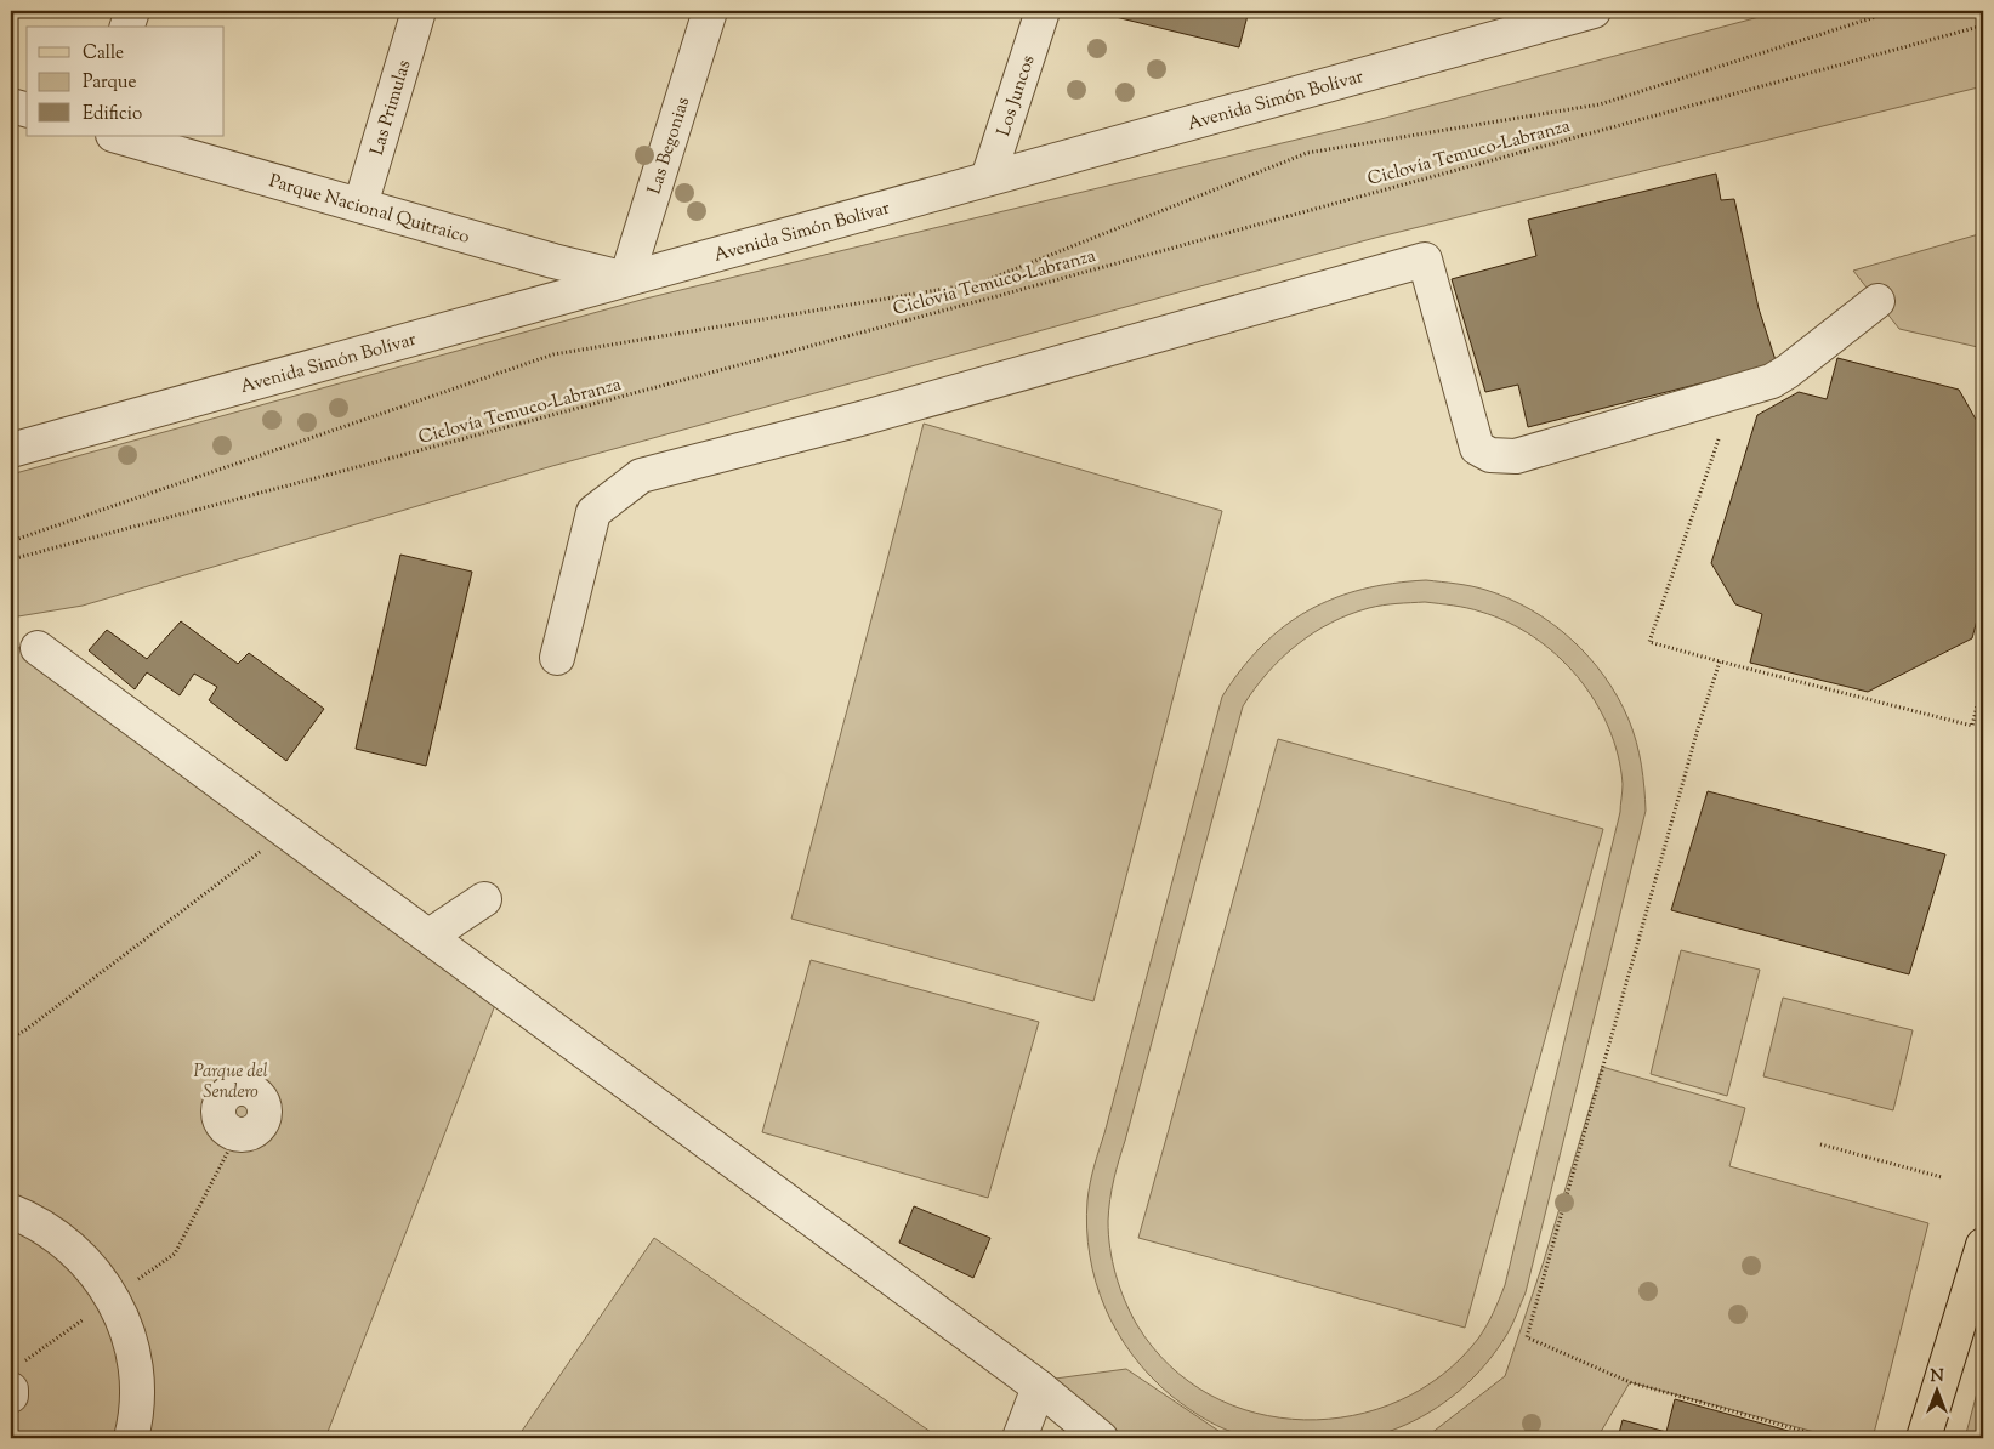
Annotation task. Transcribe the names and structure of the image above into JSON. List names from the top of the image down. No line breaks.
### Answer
{"streets":{"street":["Los Juncos","Avenida Simón Bolívar","Las Primulas","Las Begonias","Parque Nacional Quitraico"],"path":["Ciclovía Temuco-Labranza"]},"crossings":[["Los Juncos","Avenida Simón Bolívar"],["Avenida Simón Bolívar","Las Begonias"],["Avenida Simón Bolívar","Parque Nacional Quitraico"],["Las Primulas","Parque Nacional Quitraico"],["Las Begonias","Parque Nacional Quitraico"]],"parks":["Parque del Sendero"],"legend":["Calle","Parque","Edificio"],"north":"top"}
